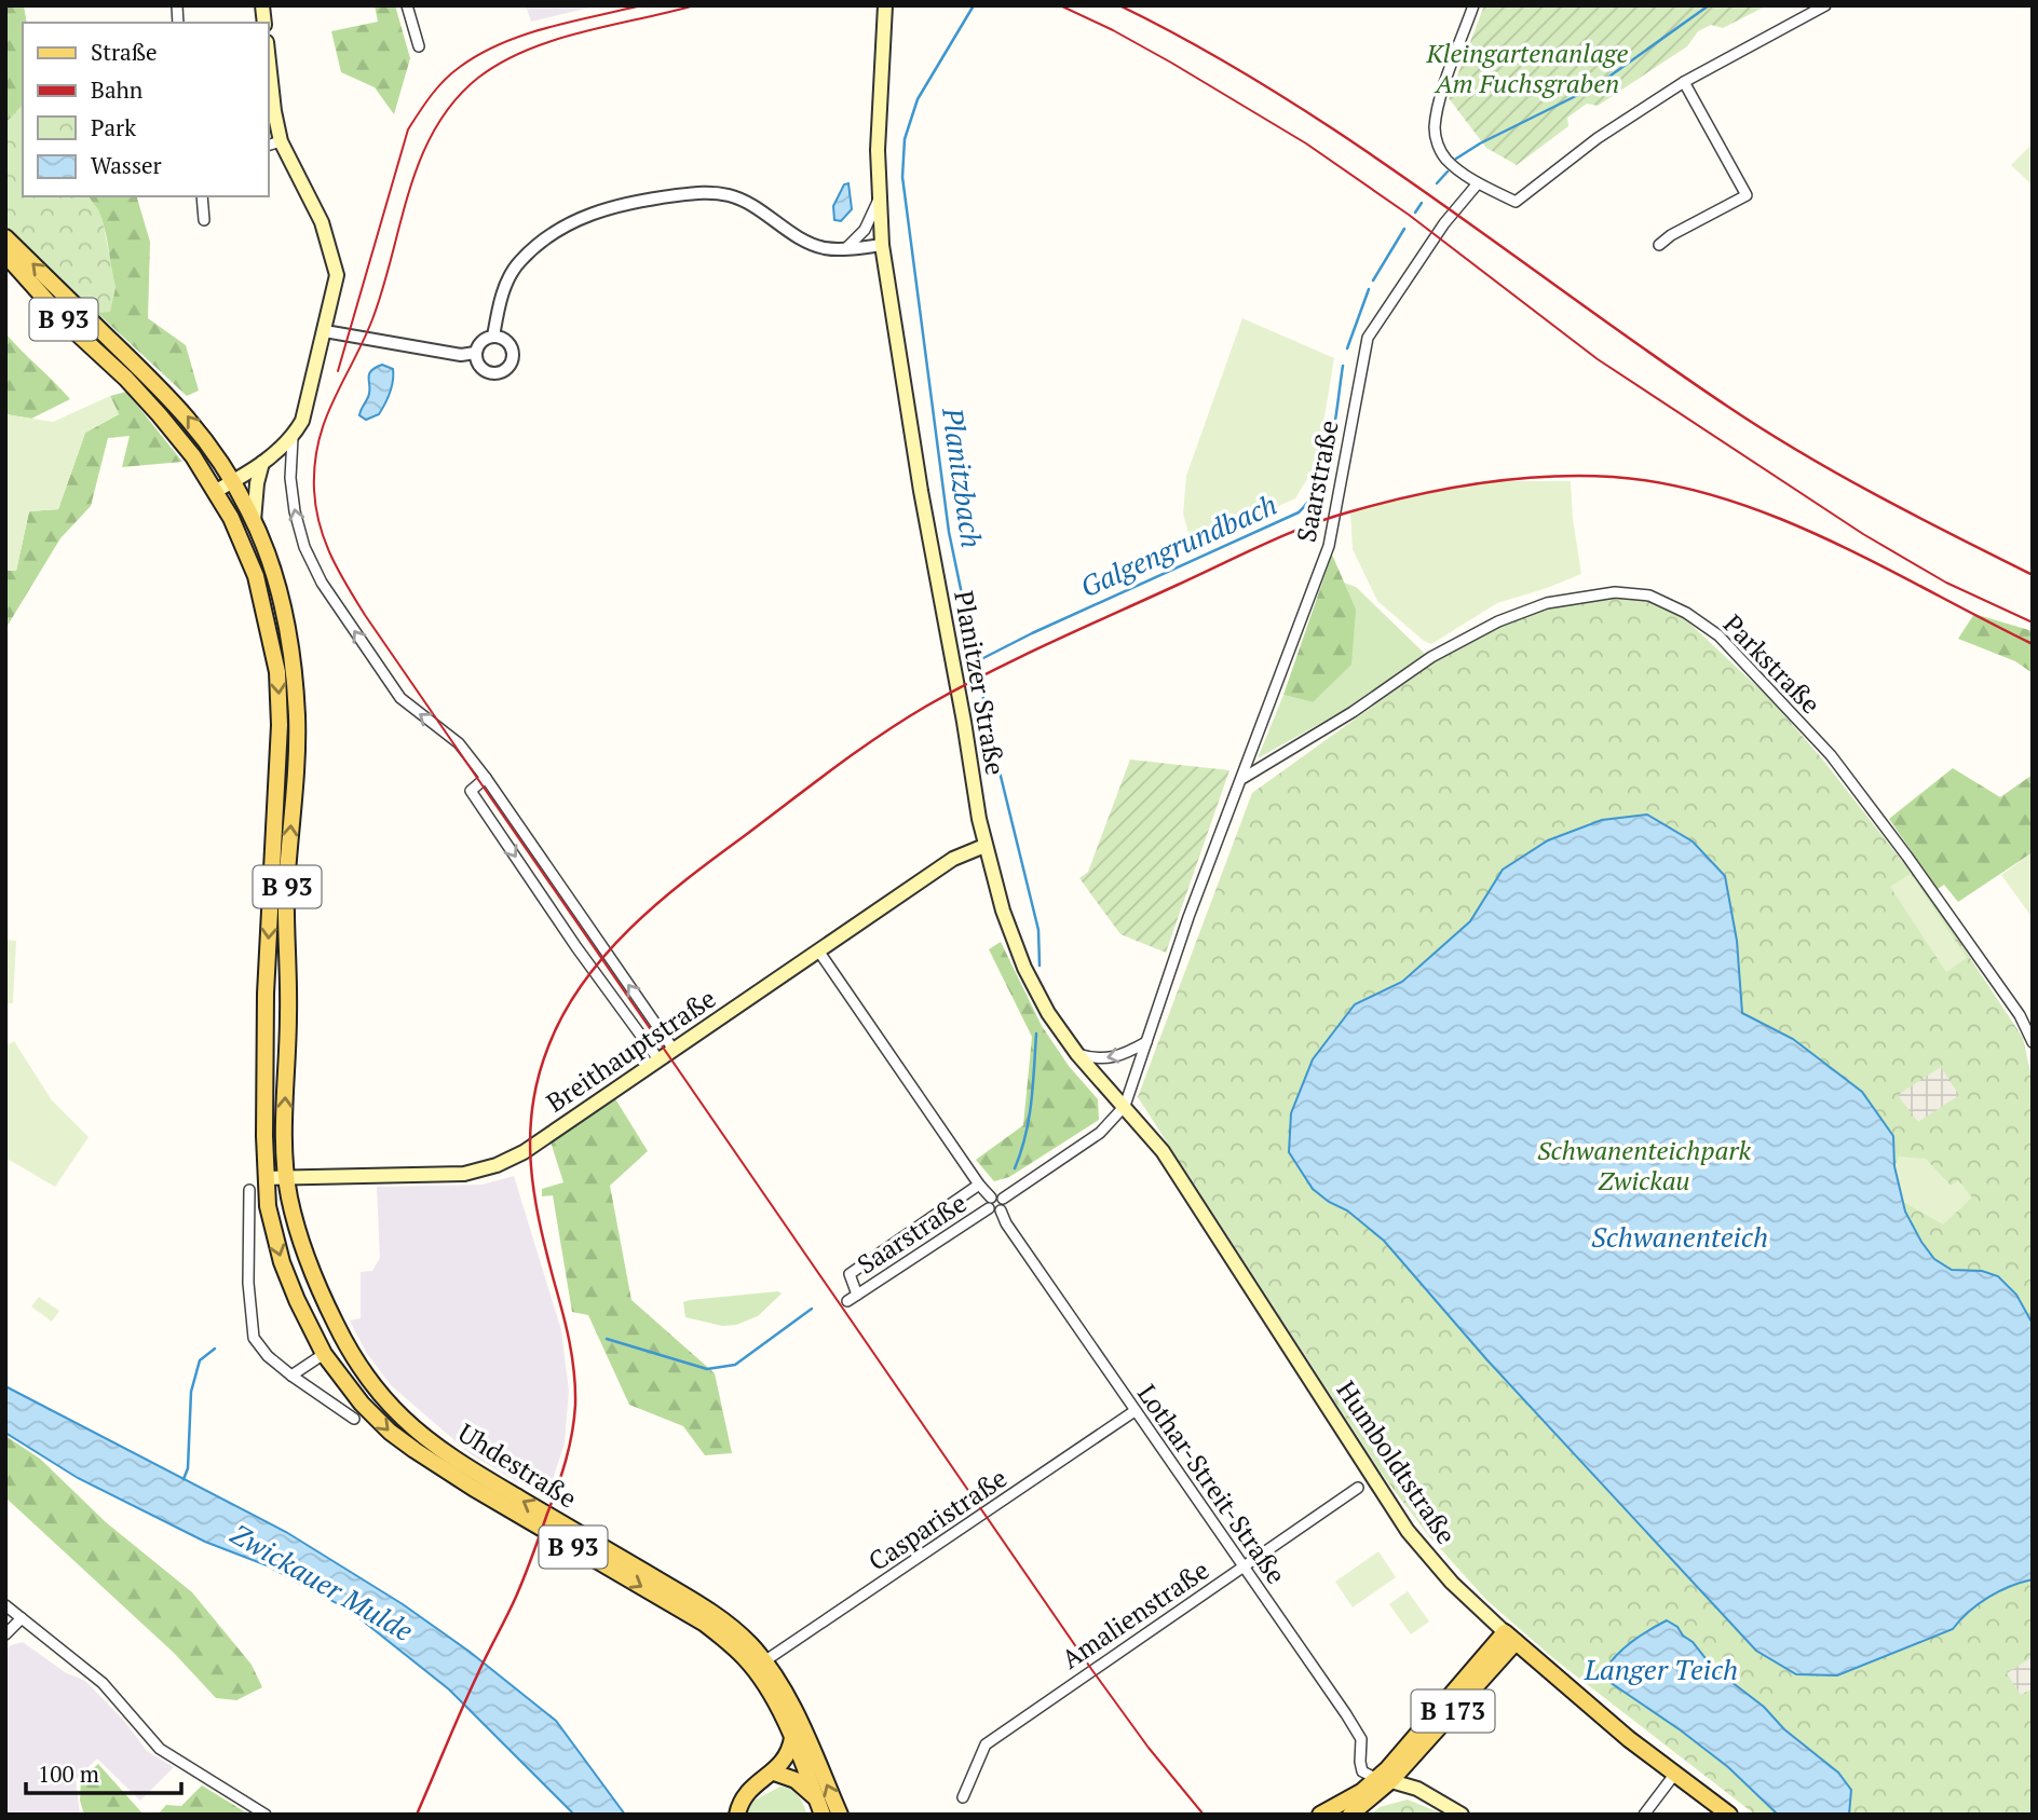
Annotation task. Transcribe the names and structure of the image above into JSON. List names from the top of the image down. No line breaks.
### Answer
{"streets":{"main road":["B 93","Planitzer Straße","Breithauptstraße","Humboldtstraße","Uhdestraße","B 173"],"street":["Saarstraße","Parkstraße","Lothar-Streit-Straße","Casparistraße","Amalienstraße"]},"crossings":[["B 93","Breithauptstraße"],["B 93","Uhdestraße"],["Saarstraße","Parkstraße"],["Saarstraße","Planitzer Straße"],["Saarstraße","Humboldtstraße"],["Saarstraße","Lothar-Streit-Straße"],["Planitzer Straße","Breithauptstraße"],["Planitzer Straße","Humboldtstraße"],["Breithauptstraße","Uhdestraße"],["Humboldtstraße","B 173"],["Uhdestraße","Casparistraße"],["Lothar-Streit-Straße","Casparistraße"],["Lothar-Streit-Straße","Amalienstraße"],["Lothar-Streit-Straße","B 173"]],"water":["Planitzbach","Galgengrundbach","Schwanenteich","Zwickauer Mulde","Langer Teich"],"parks":["Kleingartenanlage Am Fuchsgraben","Schwanenteichpark Zwickau"],"legend":["Straße","Bahn","Park","Wasser"],"scale_bar":"100 m"}
